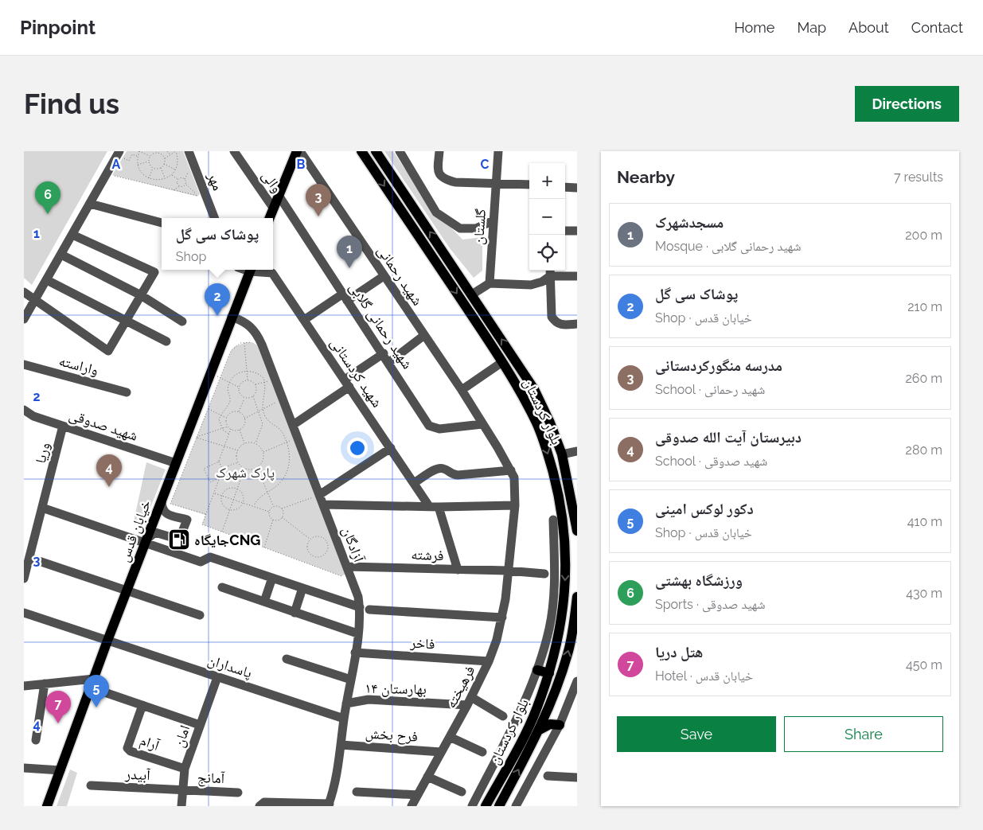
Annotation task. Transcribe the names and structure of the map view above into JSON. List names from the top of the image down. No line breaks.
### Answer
{"streets":{"main road":["بلوار کردستان","خیابان قدس"],"street":["مهر","والی","گلستان","شهید رحمانی","شهید رحمانی گلابی","واراسته","شهید کردستانی","شهید صدوقی","وریا","آزادگان","فرشته","فاخر","پاسداران","فرهیخته","بهارستان ۱۴","فرح بخش","امان","آرام","آبیدر","آمانج"]},"crossings":[["شهید رحمانی","شهید رحمانی گلابی"],["شهید رحمانی","فرهیخته"],["شهید صدوقی","وریا"],["شهید صدوقی","خیابان قدس"],["خیابان قدس","آزادگان"],["خیابان قدس","پاسداران"],["آزادگان","فرشته"],["آزادگان","فاخر"],["آزادگان","پاسداران"],["آزادگان","بهارستان ۱۴"],["آزادگان","فرح بخش"],["فرشته","فرهیخته"],["فاخر","فرهیخته"],["پاسداران","امان"],["فرهیخته","بهارستان ۱۴"],["فرهیخته","فرح بخش"],["امان","آرام"],["امان","آبیدر"],["امان","آمانج"],["آبیدر","آمانج"]],"parks":["پارک شهرک"],"places":{"fuel station":["جایگاهCNG"]},"page":{"header":"Pinpoint","nav":["Home","Map","About","Contact"],"buttons":["Directions",["Save","Share"]],"title":"Find us","heading":["Nearby","7 results"],"map_buttons":["+","−"],"pins":["6","3","1","2","4","5","7"],"list":[{"mark":"1","name":"مسجدشهرک","note":"Mosque · شهید رحمانی گلابی","value":"200 m"},{"mark":"2","name":"پوشاک سی گل","note":"Shop · خیابان قدس","value":"210 m"},{"mark":"3","name":"مدرسه منگورکردستانی","note":"School · شهید رحمانی","value":"260 m"},{"mark":"4","name":"دبیرستان آیت الله صدوقی","note":"School · شهید صدوقی","value":"280 m"},{"mark":"5","name":"دکور لوکس امینی","note":"Shop · خیابان قدس","value":"410 m"},{"mark":"6","name":"ورزشگاه بهشتی","note":"Sports · شهید صدوقی","value":"430 m"},{"mark":"7","name":"هتل دریا","note":"Hotel · خیابان قدس","value":"450 m"}],"popup":["پوشاک سی گل","Shop"]},"grid":{"columns":["A","B","C"],"rows":["1","2","3","4"]}}
